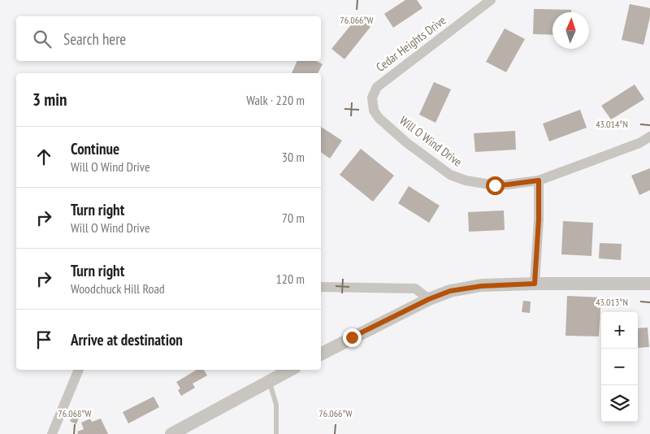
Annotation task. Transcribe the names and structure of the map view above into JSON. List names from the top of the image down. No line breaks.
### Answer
{"streets":{"street":["Cedar Heights Drive","Will O Wind Drive"]},"crossings":[["Cedar Heights Drive","Will O Wind Drive"]],"north":"top","page":{"search":"Search here","heading":["3 min","Walk · 220 m"],"list":[["Continue","Will O Wind Drive","30 m"],["Turn right","Will O Wind Drive","70 m"],["Turn right","Woodchuck Hill Road","120 m"],"Arrive at destination"],"map_buttons":["+","−"]},"coordinates":["76.066°W","43.014°N","43.013°N","76.068°W"]}
